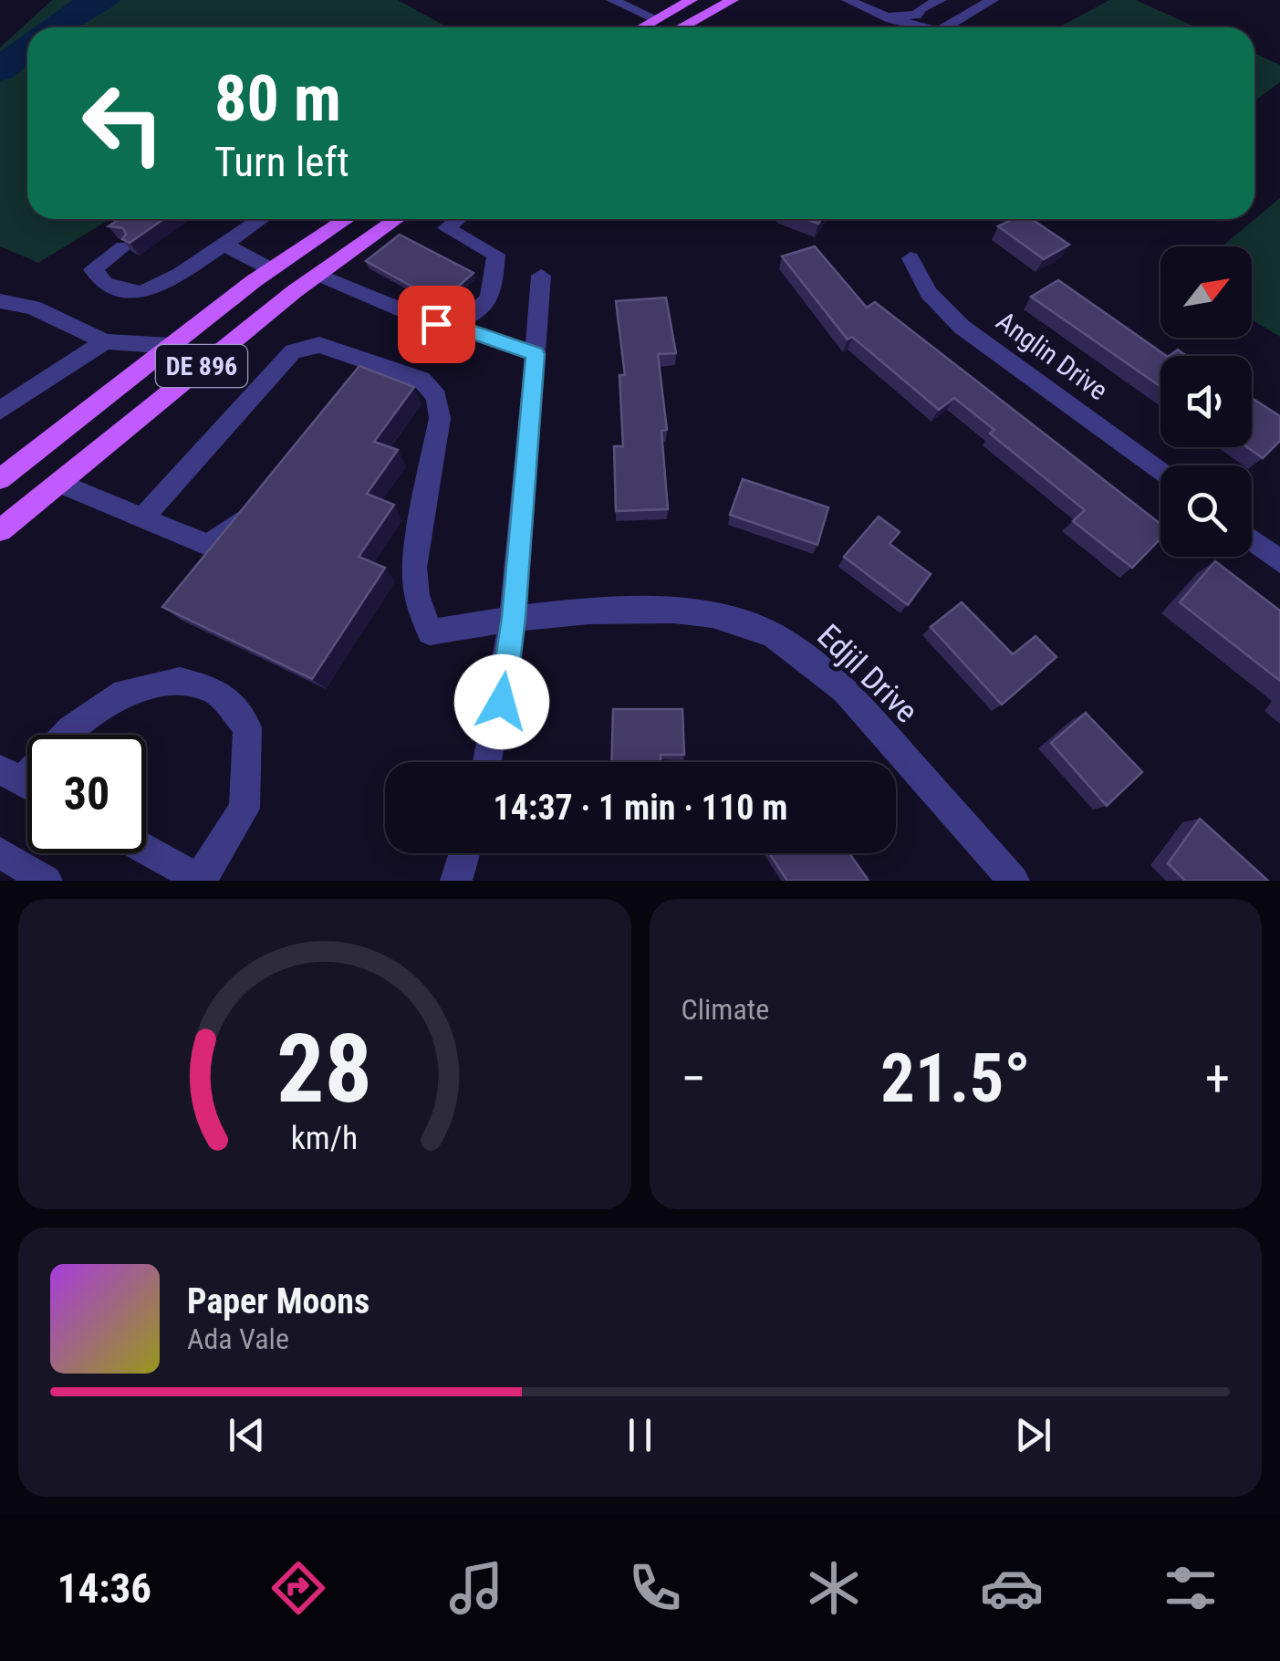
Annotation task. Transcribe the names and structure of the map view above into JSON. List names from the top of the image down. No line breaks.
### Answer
{"streets":{"main road":["DE 896"],"street":["Anglin Drive","Edjil Drive"]},"north":"top right","page":{"turn":["80 m","Turn left"],"limit":"30","trip":"14:37 · 1 min · 110 m","tile":"Climate","heat":["−","21.5°","+"],"song":["Paper Moons","Ada Vale"],"tabs":"14:36","gauge":["28","km/h"]}}
